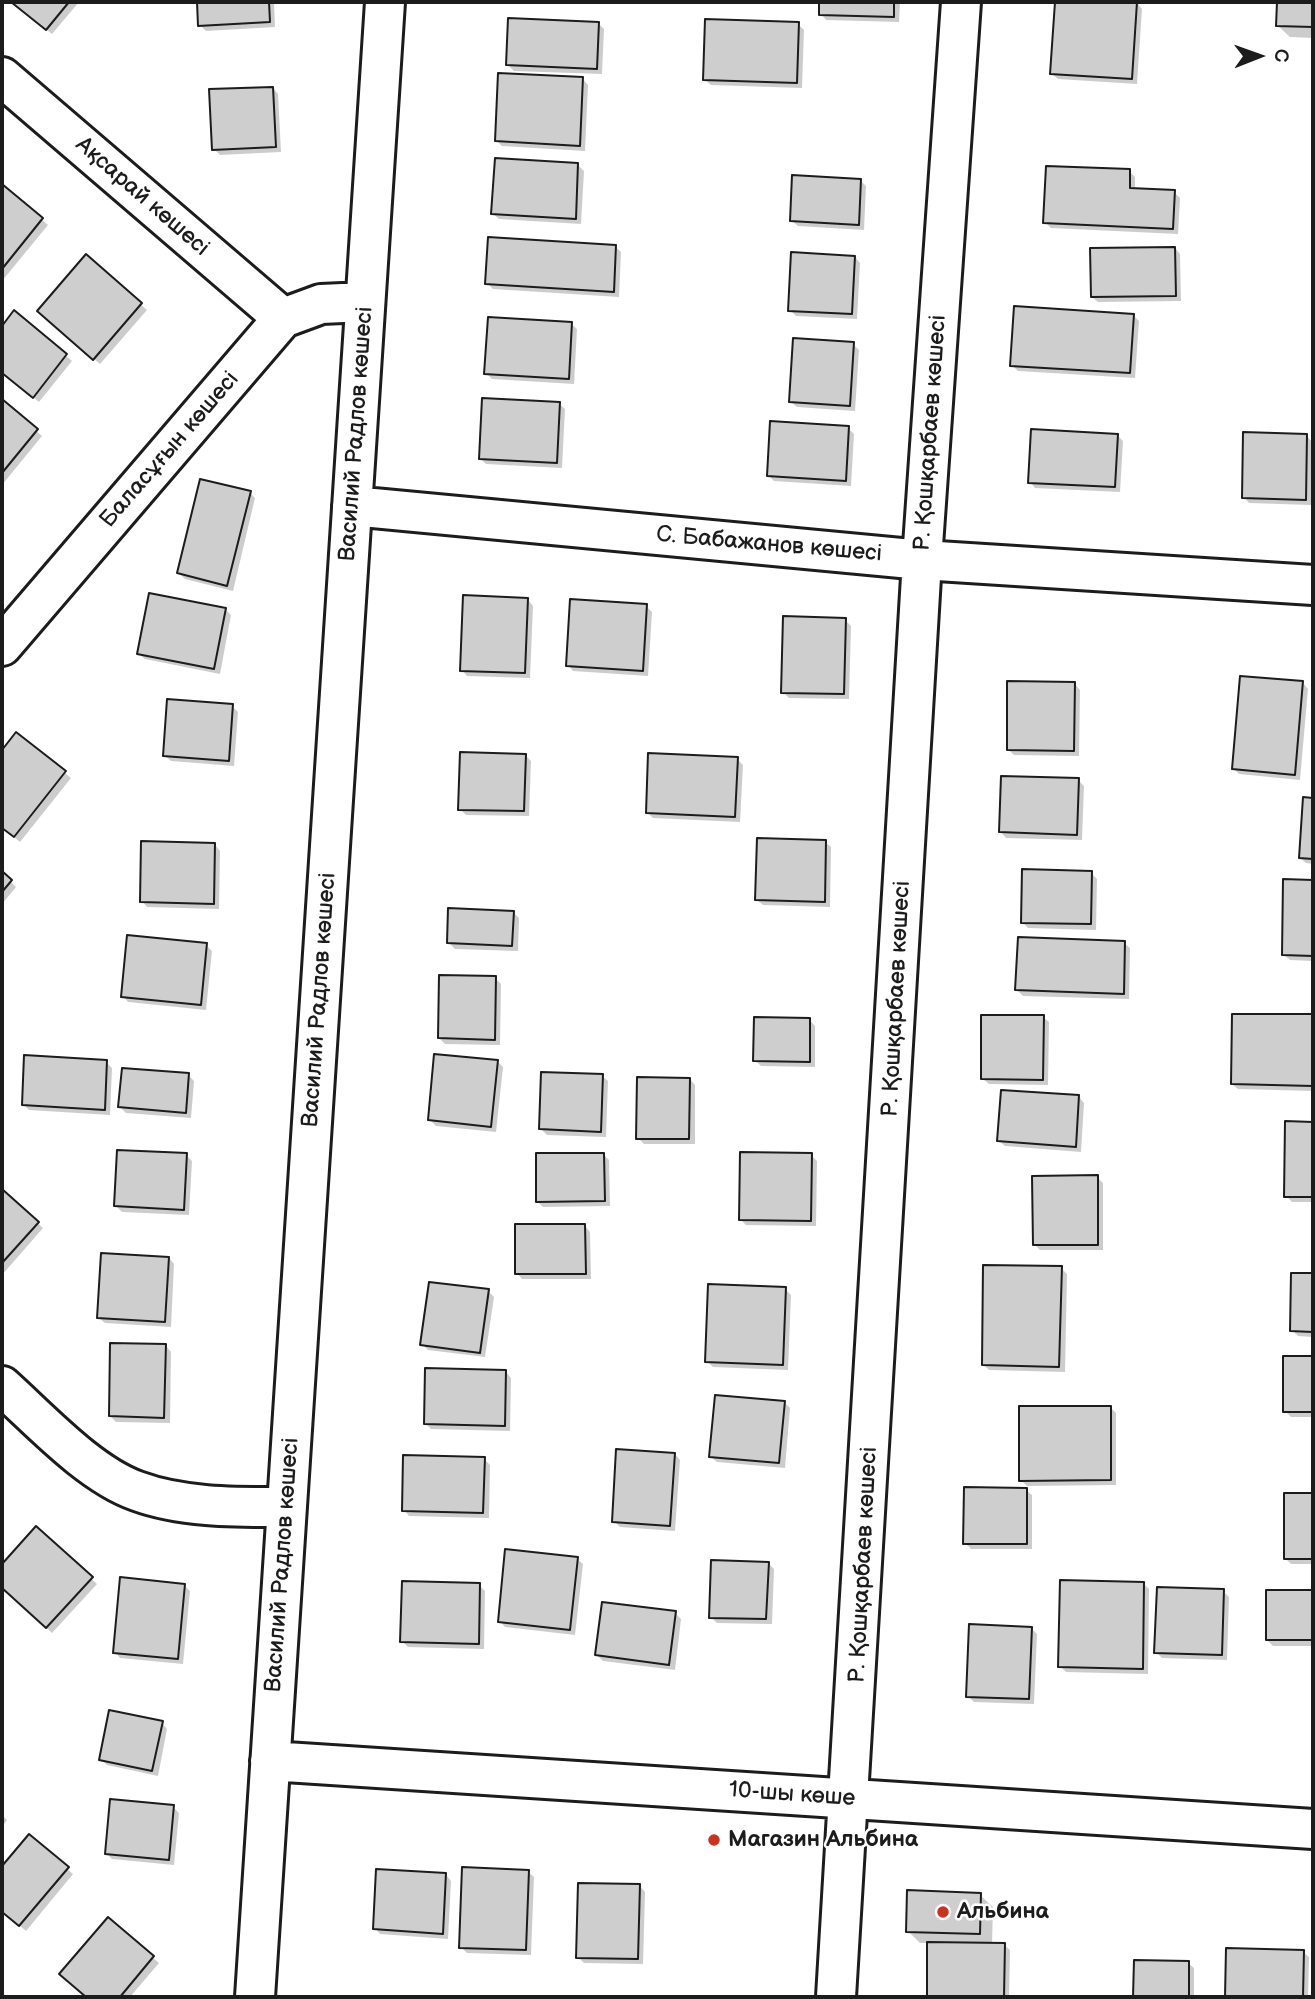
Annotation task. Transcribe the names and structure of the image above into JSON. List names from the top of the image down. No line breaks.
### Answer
{"streets":{"street":["Ақсарай көшесі","Р. Қошқарбаев көшесі","Василий Радлов көшесі","Баласұғын көшесі","С. Бабажанов көшесі","10-шы көше"]},"crossings":[["Ақсарай көшесі","Баласұғын көшесі"],["Р. Қошқарбаев көшесі","С. Бабажанов көшесі"],["Р. Қошқарбаев көшесі","10-шы көше"],["Василий Радлов көшесі","Баласұғын көшесі"],["Василий Радлов көшесі","С. Бабажанов көшесі"],["Василий Радлов көшесі","10-шы көше"]],"places":["Магазин Альбина","Альбина"],"north":"right"}
